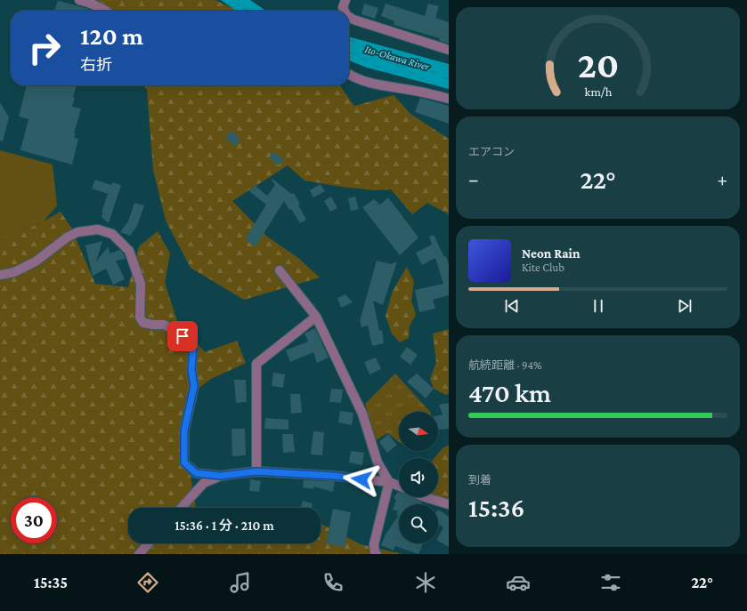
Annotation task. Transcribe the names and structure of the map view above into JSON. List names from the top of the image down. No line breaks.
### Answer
{"water":["Ito-Okawa River"],"north":"right","page":{"turn":["120 m","右折"],"tile":["エアコン",["航続距離 · 94%","470 km"],["到着","15:36"]],"heat":["−","22°","+"],"song":["Neon Rain","Kite Club"],"limit":"30","trip":"15:36 · 1 分 · 210 m","tabs":["15:35","22°"],"gauge":["20","km/h"]}}
